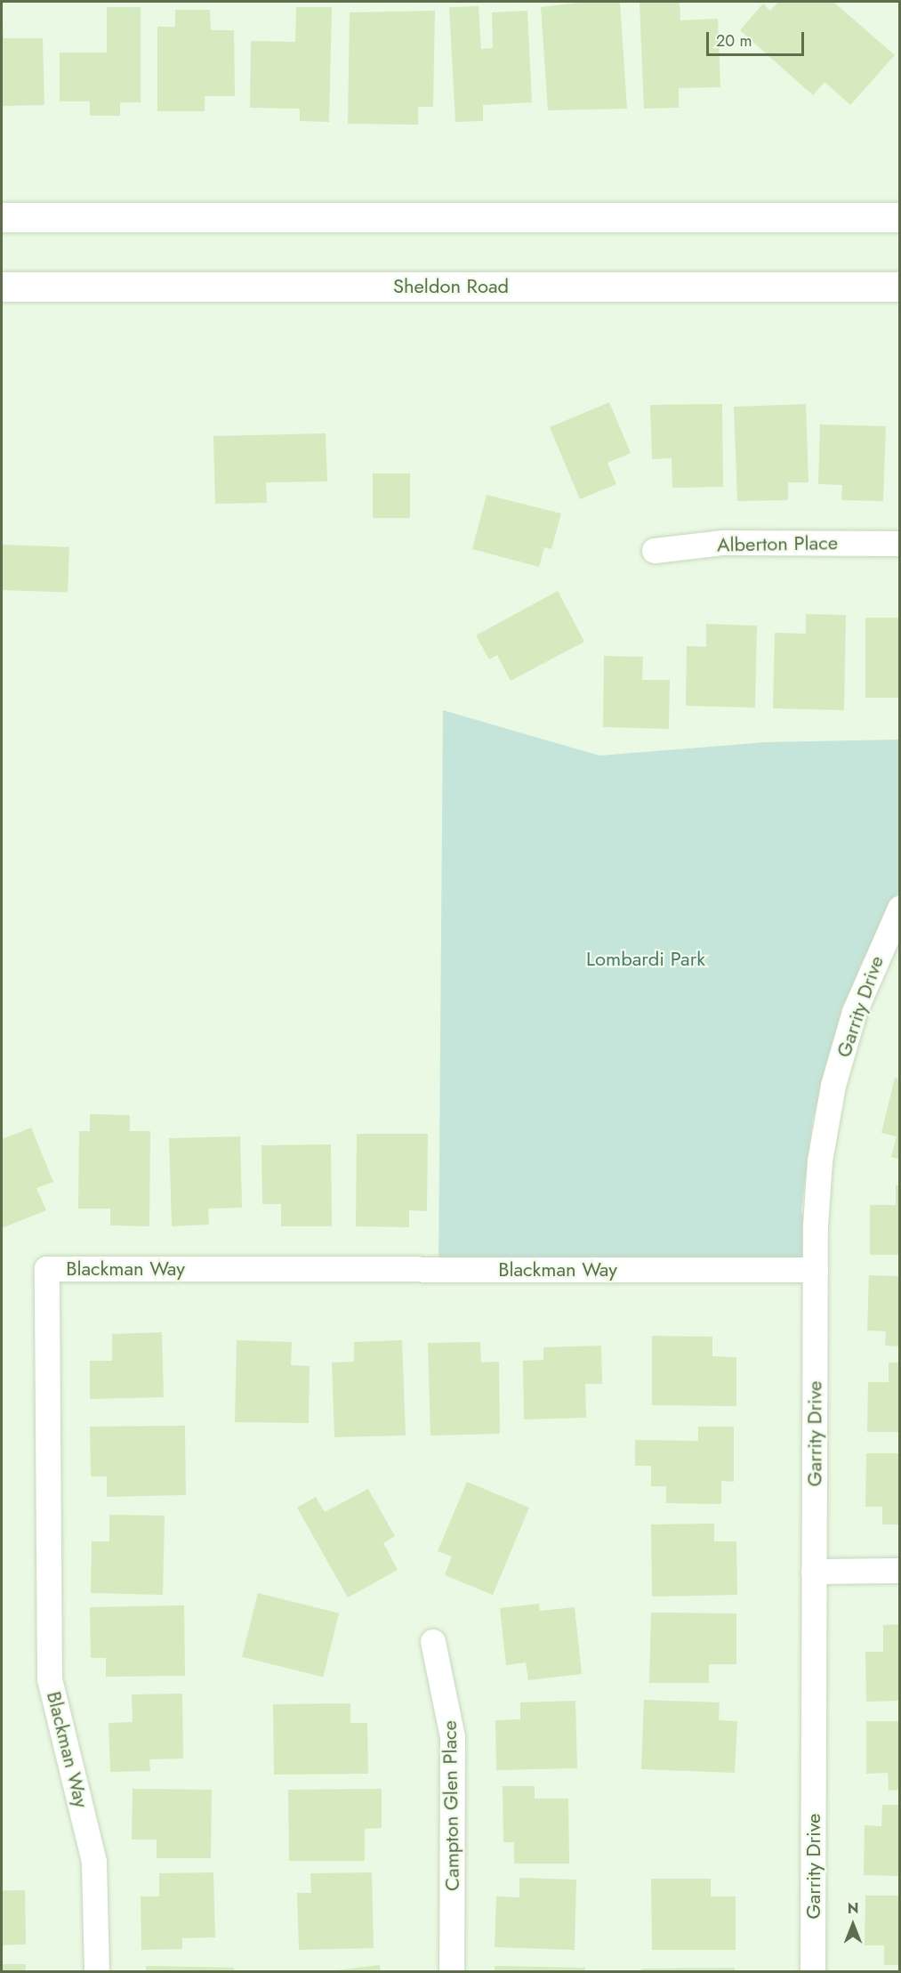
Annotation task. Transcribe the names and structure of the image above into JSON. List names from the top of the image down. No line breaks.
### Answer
{"streets":{"main road":["Sheldon Road"],"street":["Alberton Place","Garrity Drive","Blackman Way","Campton Glen Place"]},"crossings":[["Garrity Drive","Blackman Way"]],"parks":["Lombardi Park"],"scale_bar":"20 m","north":"top"}
